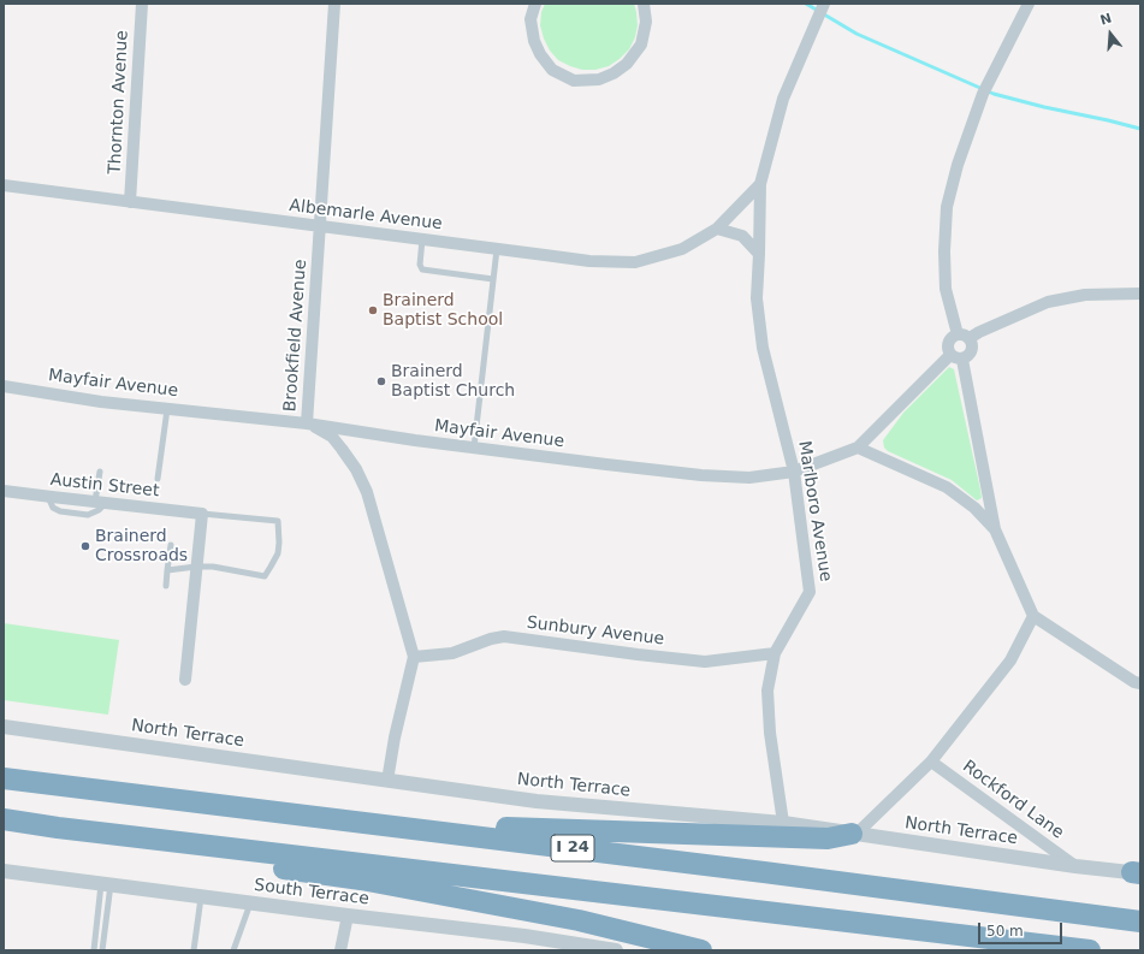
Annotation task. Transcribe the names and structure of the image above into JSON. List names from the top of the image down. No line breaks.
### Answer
{"streets":{"highway":["I 24"],"street":["Thornton Avenue","Albemarle Avenue","Brookfield Avenue","Mayfair Avenue","Austin Street","Marlboro Avenue","Sunbury Avenue","North Terrace","Rockford Lane","South Terrace"]},"crossings":[["Thornton Avenue","Albemarle Avenue"],["Albemarle Avenue","Brookfield Avenue"],["Albemarle Avenue","Marlboro Avenue"],["Brookfield Avenue","Mayfair Avenue"],["Brookfield Avenue","Sunbury Avenue"],["Brookfield Avenue","North Terrace"],["Mayfair Avenue","Marlboro Avenue"],["Marlboro Avenue","Sunbury Avenue"],["Marlboro Avenue","North Terrace"],["North Terrace","Rockford Lane"]],"places":["Brainerd Baptist School","Brainerd Baptist Church","Brainerd Crossroads"],"scale_bar":"50 m","north":"top"}
